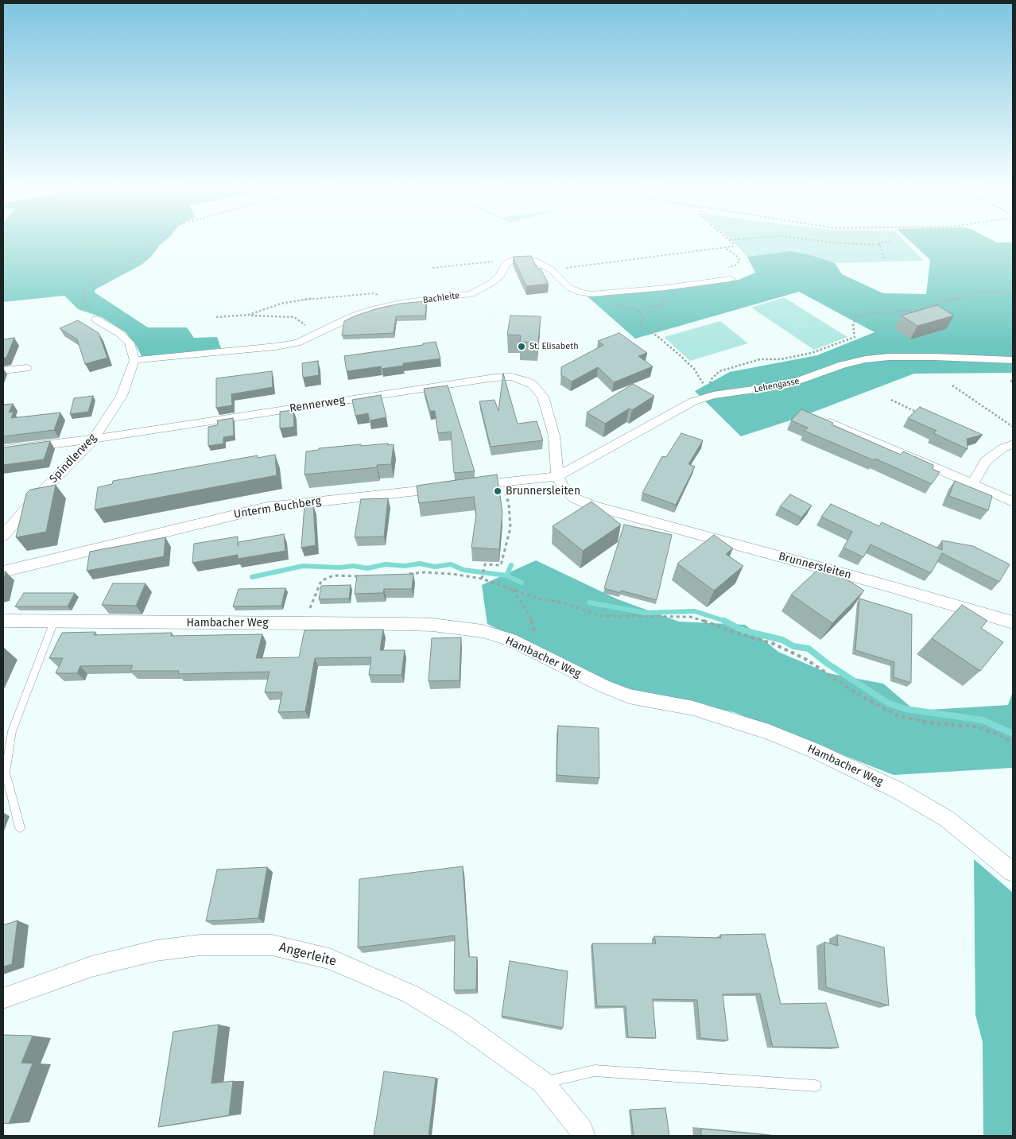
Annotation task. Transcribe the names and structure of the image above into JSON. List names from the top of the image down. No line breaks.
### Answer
{"streets":{"street":["Bachleite","Lehengasse","Rennerweg","Spindlerweg","Unterm Buchberg","Brunnersleiten","Hambacher Weg","Angerleite"]},"crossings":[["Bachleite","Spindlerweg"],["Lehengasse","Rennerweg"],["Lehengasse","Brunnersleiten"],["Rennerweg","Spindlerweg"],["Rennerweg","Brunnersleiten"]],"places":["St. Elisabeth","Brunnersleiten"]}
